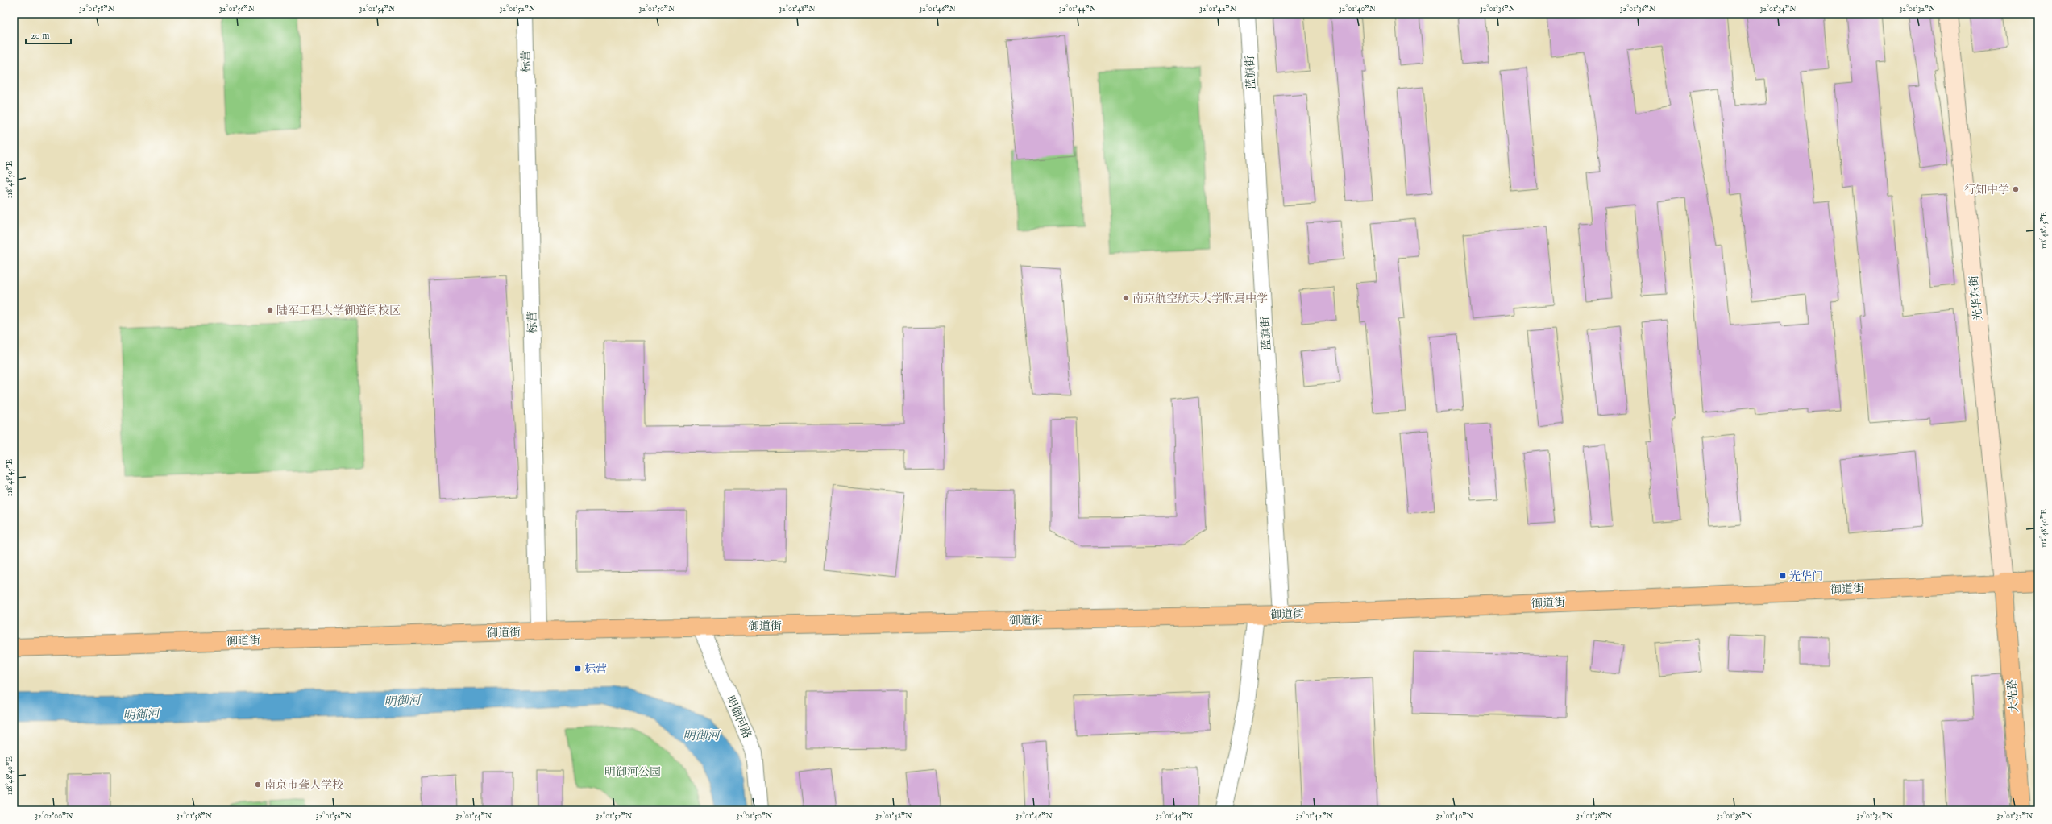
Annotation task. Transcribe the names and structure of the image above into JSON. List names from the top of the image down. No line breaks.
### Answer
{"streets":{"main road":["御道街"],"street":["标营","蓝旗街","光华东街","明御河路"]},"crossings":[["标营","御道街"],["蓝旗街","御道街"],["光华东街","御道街"],["御道街","明御河路"]],"water":["明御河"],"parks":["明御河公园"],"places":{"other":["行知中学","南京航空航天大学附属中学","陆军工程大学御道街校区","南京市聋人学校"],"transit":["光华门","标营"]},"scale_bar":"20 m","coordinates":["32°01'58\"N","32°01'56\"N","32°01'54\"N","32°01'52\"N","32°01'50\"N","32°01'48\"N","32°01'46\"N","32°01'44\"N","32°01'42\"N","32°01'40\"N","32°01'38\"N","32°01'36\"N","32°01'34\"N","32°01'32\"N","118°48'50\"E","118°48'45\"E","118°48'40\"E","32°02'00\"N"]}
